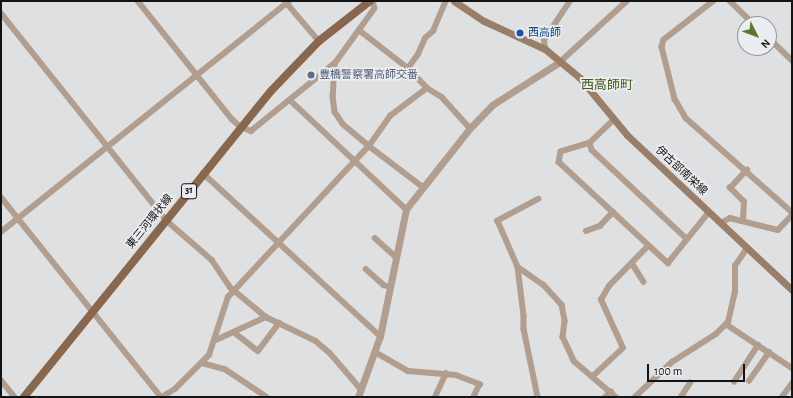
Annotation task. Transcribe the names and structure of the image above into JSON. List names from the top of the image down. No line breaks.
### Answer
{"streets":{"main road":["伊古部南栄線","31","東三河環状線"]},"districts":["西高師町"],"places":["西高師","豊橋警察署高師交番"],"scale_bar":"100 m","north":"bottom right"}
